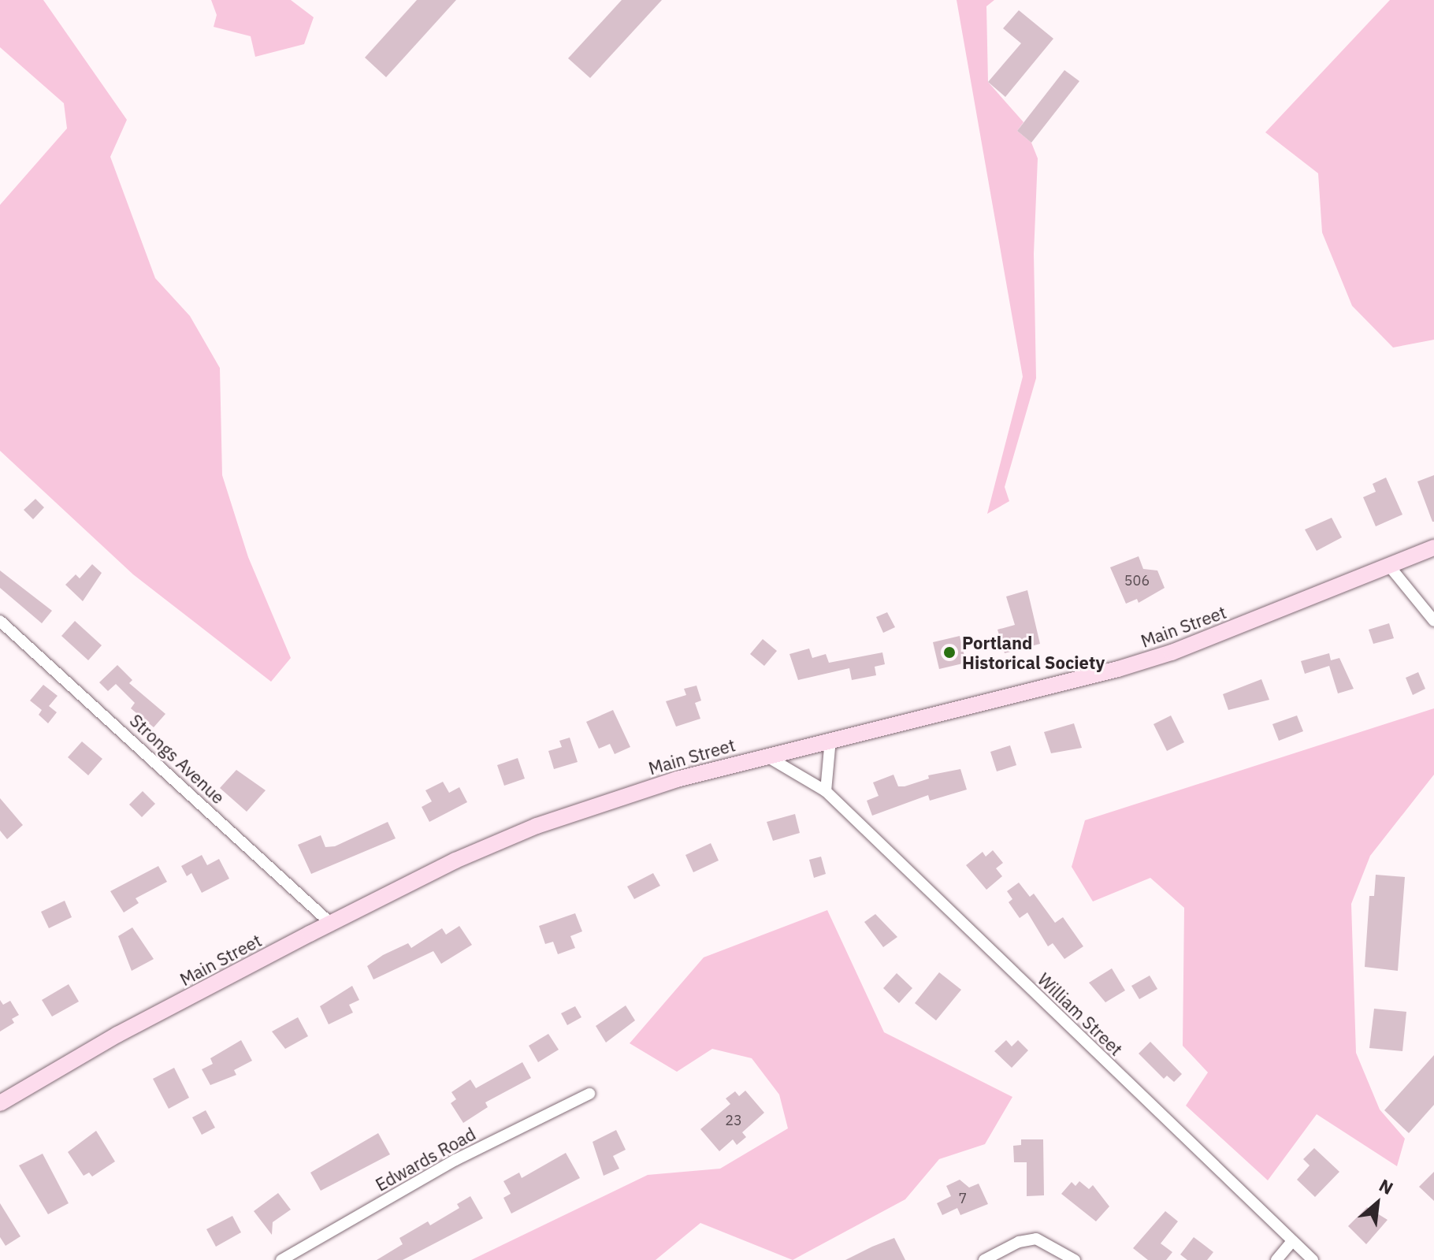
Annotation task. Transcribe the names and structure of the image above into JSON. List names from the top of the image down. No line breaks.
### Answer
{"streets":{"main road":["Main Street"],"street":["Strongs Avenue","William Street","Edwards Road"]},"crossings":[["Main Street","Strongs Avenue"],["Main Street","William Street"]],"places":["Portland Historical Society"],"house_numbers":["506","23","7"],"north":"top right"}
